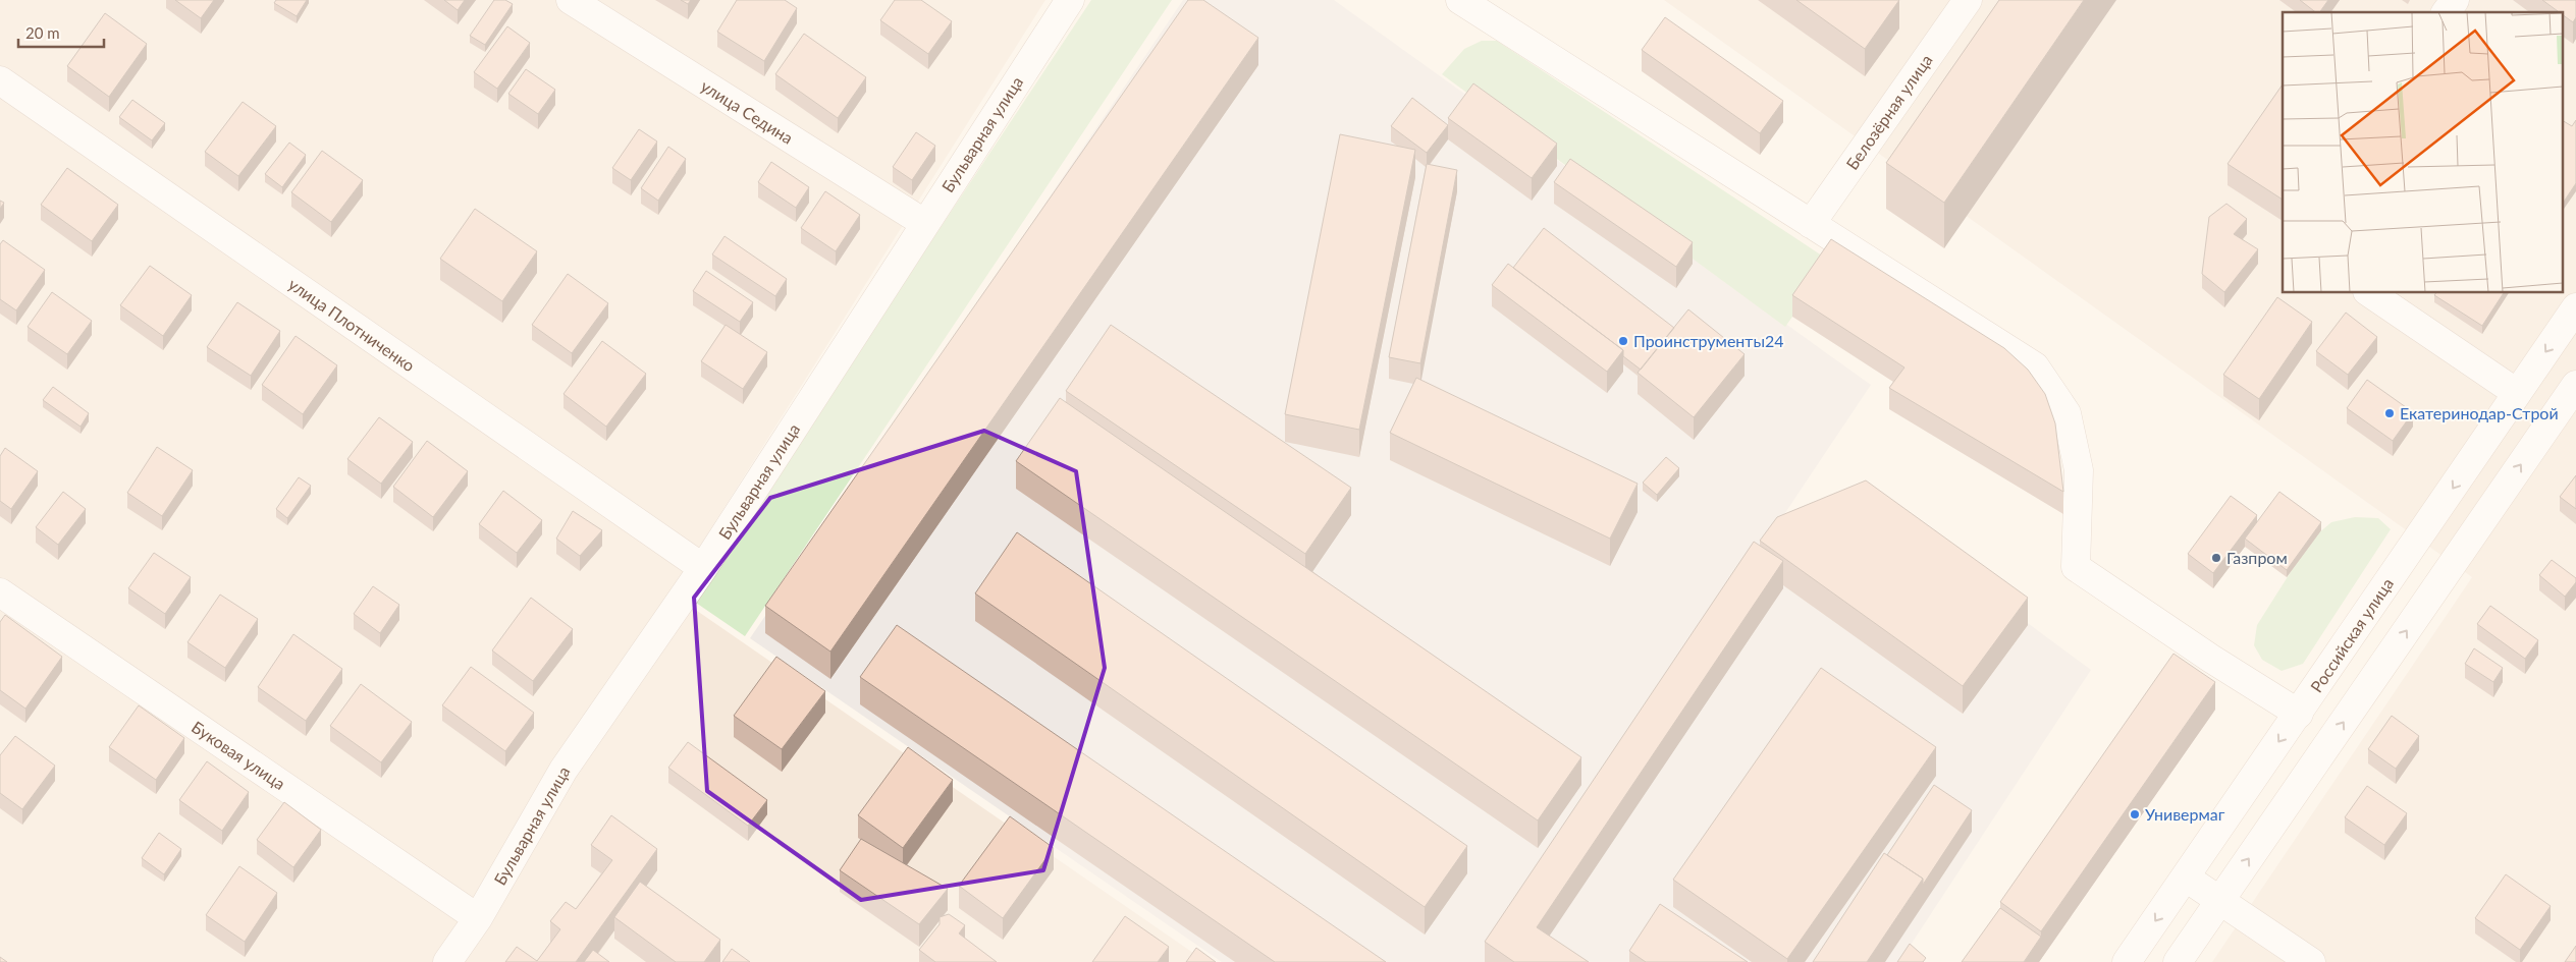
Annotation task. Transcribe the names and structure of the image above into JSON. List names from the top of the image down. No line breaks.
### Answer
{"streets":{"street":["улица Седина","Белозёрная улица","Бульварная улица","улица Плотниченко","Российская улица","Буковая улица"]},"crossings":[["улица Седина","Бульварная улица"],["Бульварная улица","улица Плотниченко"],["Бульварная улица","Буковая улица"]],"places":["Проинструменты24","Екатеринодар-Строй","Газпром","Универмаг"],"scale_bar":"20 m"}
